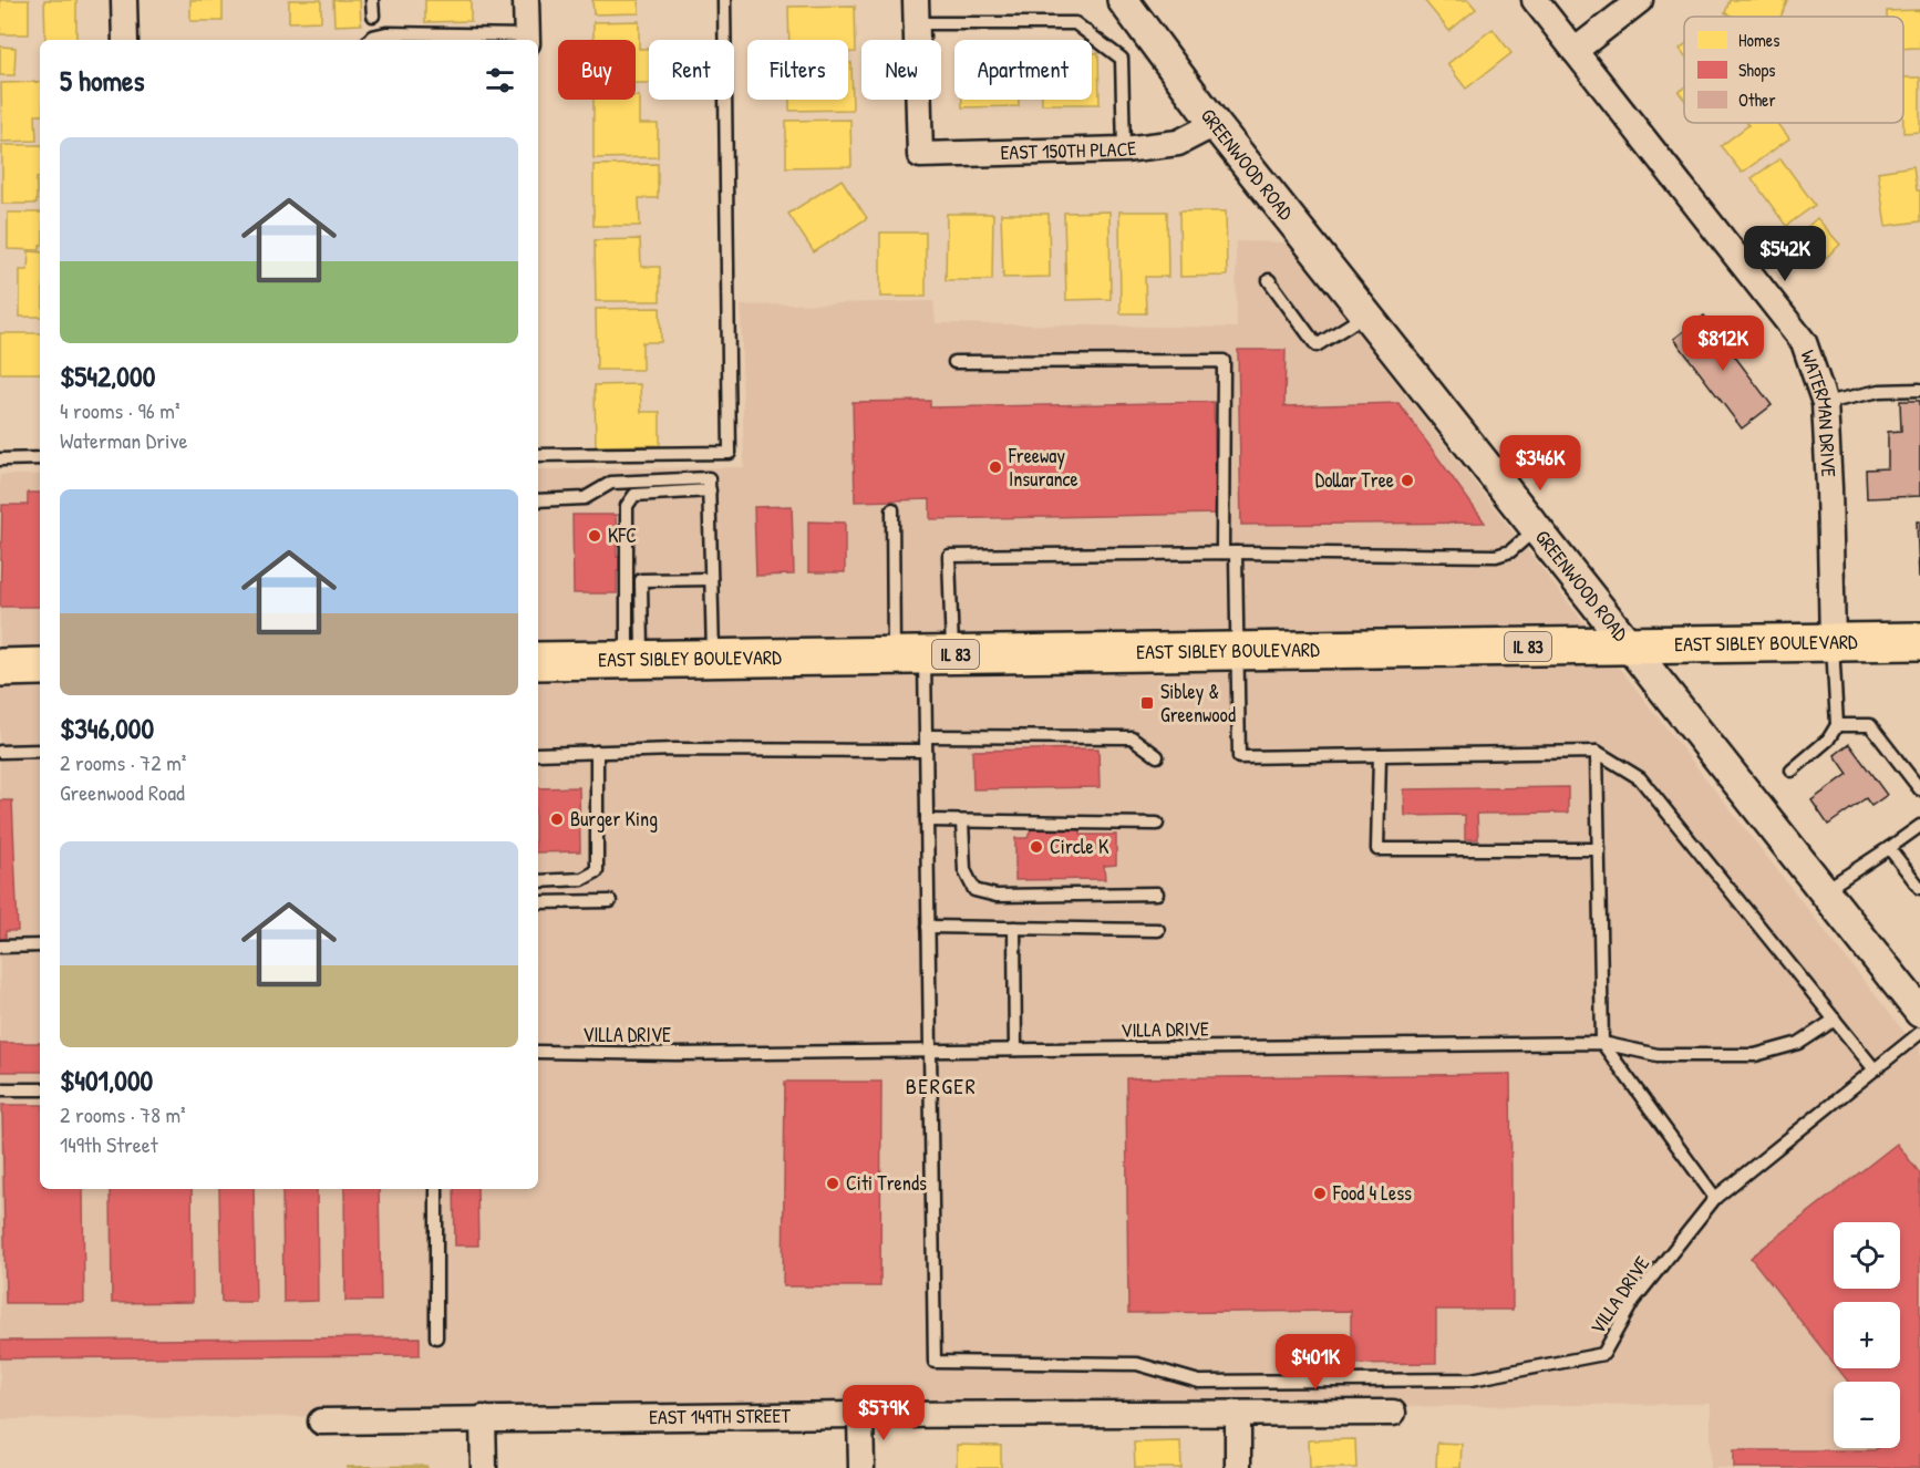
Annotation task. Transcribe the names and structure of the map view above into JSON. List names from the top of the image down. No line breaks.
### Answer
{"streets":{"main road":["EAST SIBLEY BOULEVARD","IL 83"],"street":["EAST 150TH PLACE","GREENWOOD ROAD","WATERMAN DRIVE","EAST 149TH STREET"],"lane":["VILLA DRIVE"]},"crossings":[["EAST 150TH PLACE","GREENWOOD ROAD"],["GREENWOOD ROAD","EAST SIBLEY BOULEVARD"],["WATERMAN DRIVE","EAST SIBLEY BOULEVARD"]],"districts":["BERGER"],"places":{"other":["Freeway Insurance","Dollar Tree","KFC","Burger King","Circle K","Citi Trends","Food 4 Less"],"transit":["Sibley & Greenwood"]},"legend":["Homes","Shops","Other"],"page":{"chip":["Buy","Rent","Filters","New","Apartment"],"heading":"5 homes","list":[{"name":"$542,000","note":"4 rooms · 96 m² · Waterman Drive"},{"name":"$346,000","note":"2 rooms · 72 m² · Greenwood Road"},{"name":"$401,000","note":"2 rooms · 78 m² · 149th Street"}],"price":["$542K","$812K","$346K","$401K","$579K"],"map_buttons":["+","−"]}}
